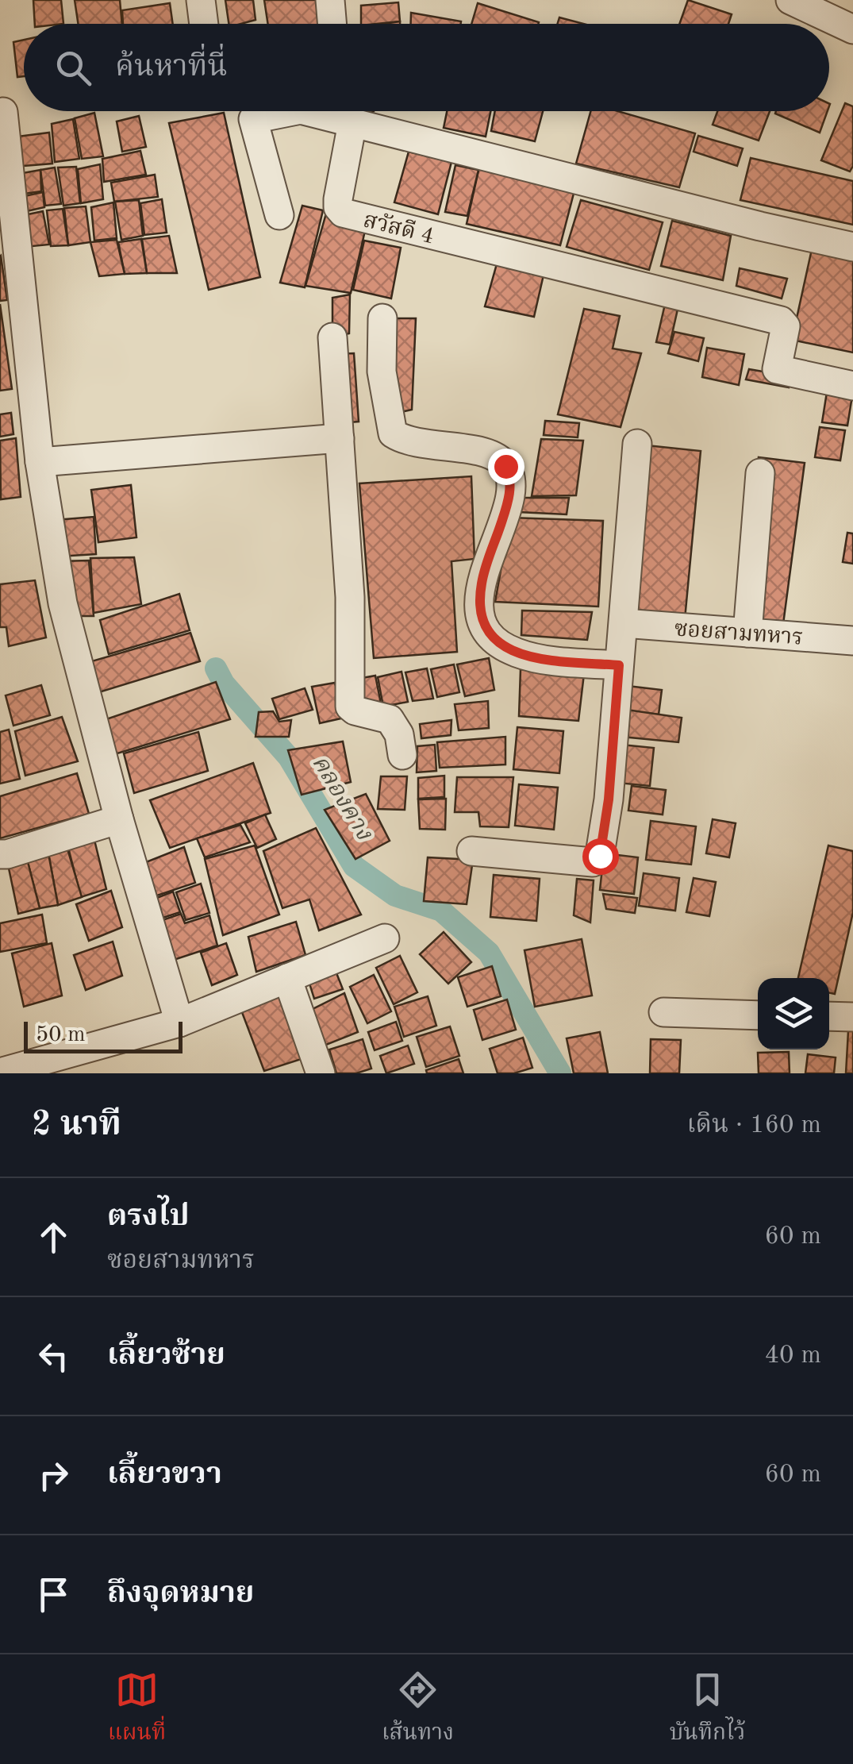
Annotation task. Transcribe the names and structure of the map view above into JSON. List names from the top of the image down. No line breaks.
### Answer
{"streets":{"street":["สวัสดี 4","ซอยสามทหาร"]},"water":["คลองคาง"],"scale_bar":"50 m","page":{"search":"ค้นหาที่นี่","scale":"50 m","heading":["2 นาที","เดิน · 160 m"],"list":[["ตรงไป","ซอยสามทหาร","60 m"],["เลี้ยวซ้าย","40 m"],["เลี้ยวขวา","60 m"],"ถึงจุดหมาย"],"nav":["แผนที่","เส้นทาง","บันทึกไว้"]}}
